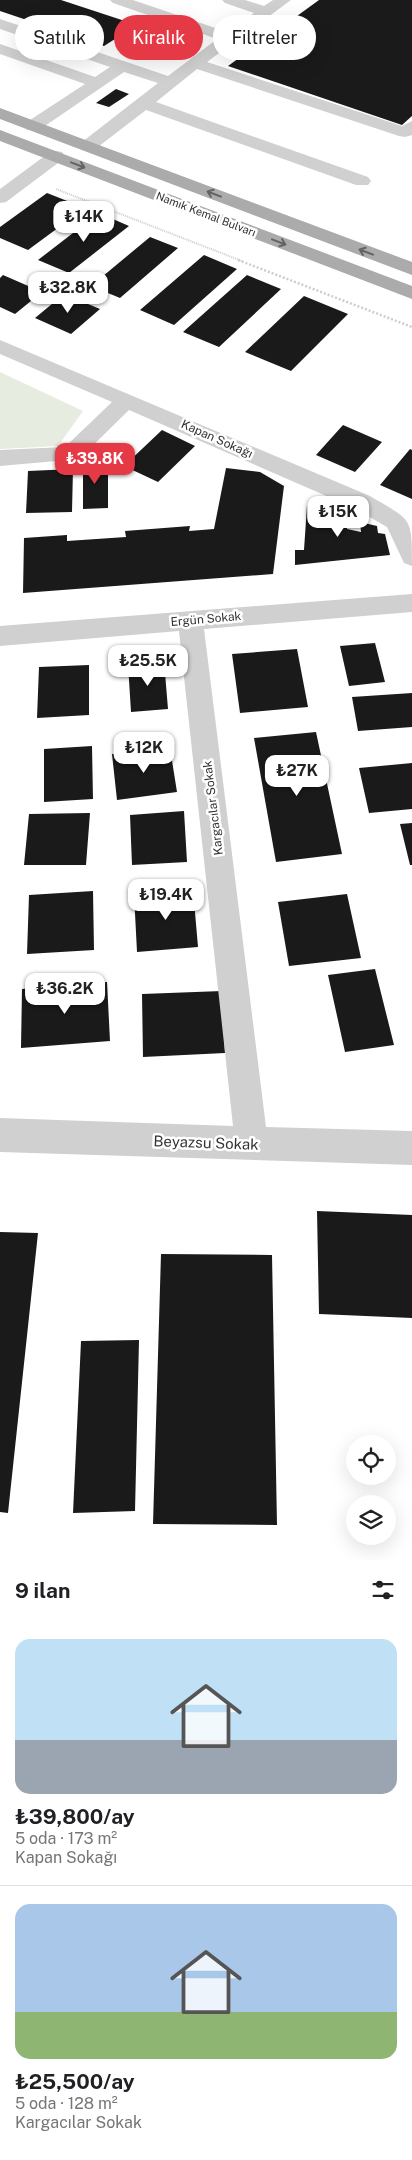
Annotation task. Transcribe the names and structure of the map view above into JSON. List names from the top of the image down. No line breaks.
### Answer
{"streets":{"main road":["Namık Kemal Bulvarı"],"street":["Kapan Sokağı","Ergün Sokak","Kargacılar Sokak","Beyazsu Sokak"]},"crossings":[["Ergün Sokak","Kargacılar Sokak"],["Kargacılar Sokak","Beyazsu Sokak"]],"page":{"chip":["Satılık","Kiralık","Filtreler"],"price":["₺14K","₺32.8K","₺39.8K","₺15K","₺25.5K","₺12K","₺27K","₺19.4K","₺36.2K"],"heading":"9 ilan","list":[{"name":"₺39,800/ay","note":"5 oda · 173 m² · Kapan Sokağı"},{"name":"₺25,500/ay","note":"5 oda · 128 m² · Kargacılar Sokak"}]}}
